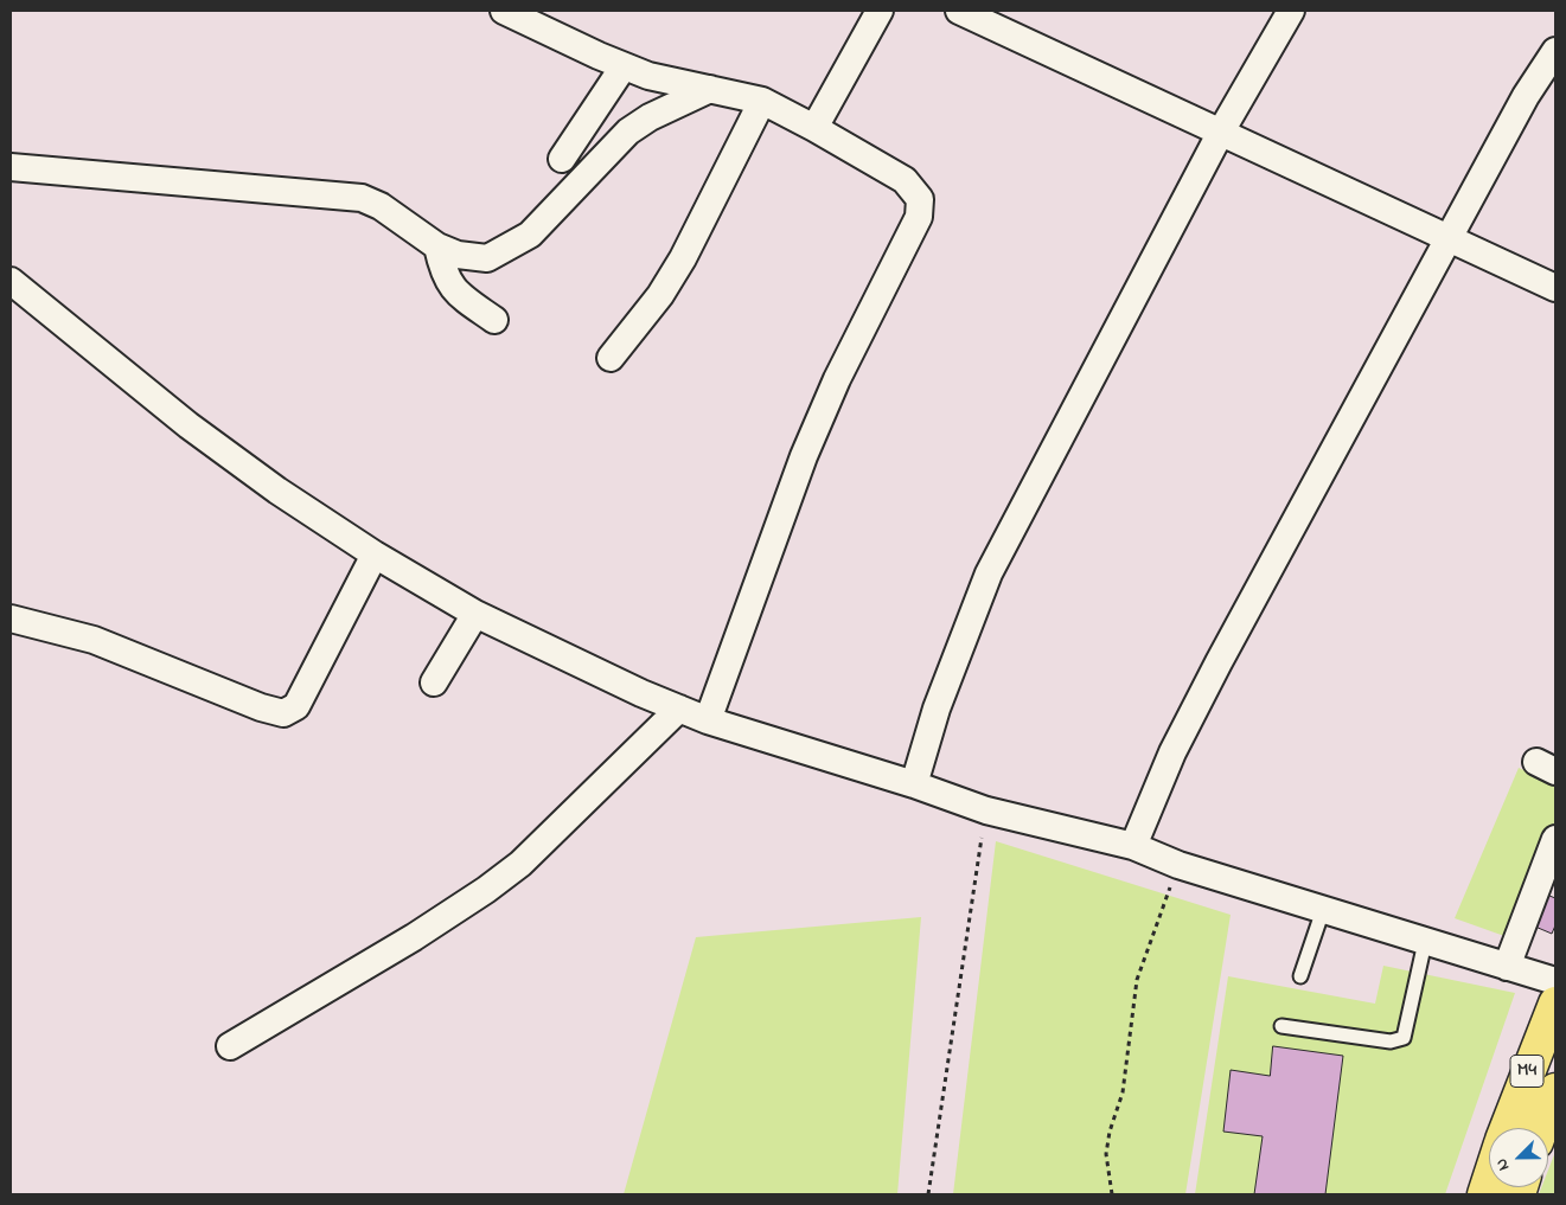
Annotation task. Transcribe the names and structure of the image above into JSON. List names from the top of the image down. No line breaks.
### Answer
{"streets":{"highway":["M4"]},"north":"bottom left"}
